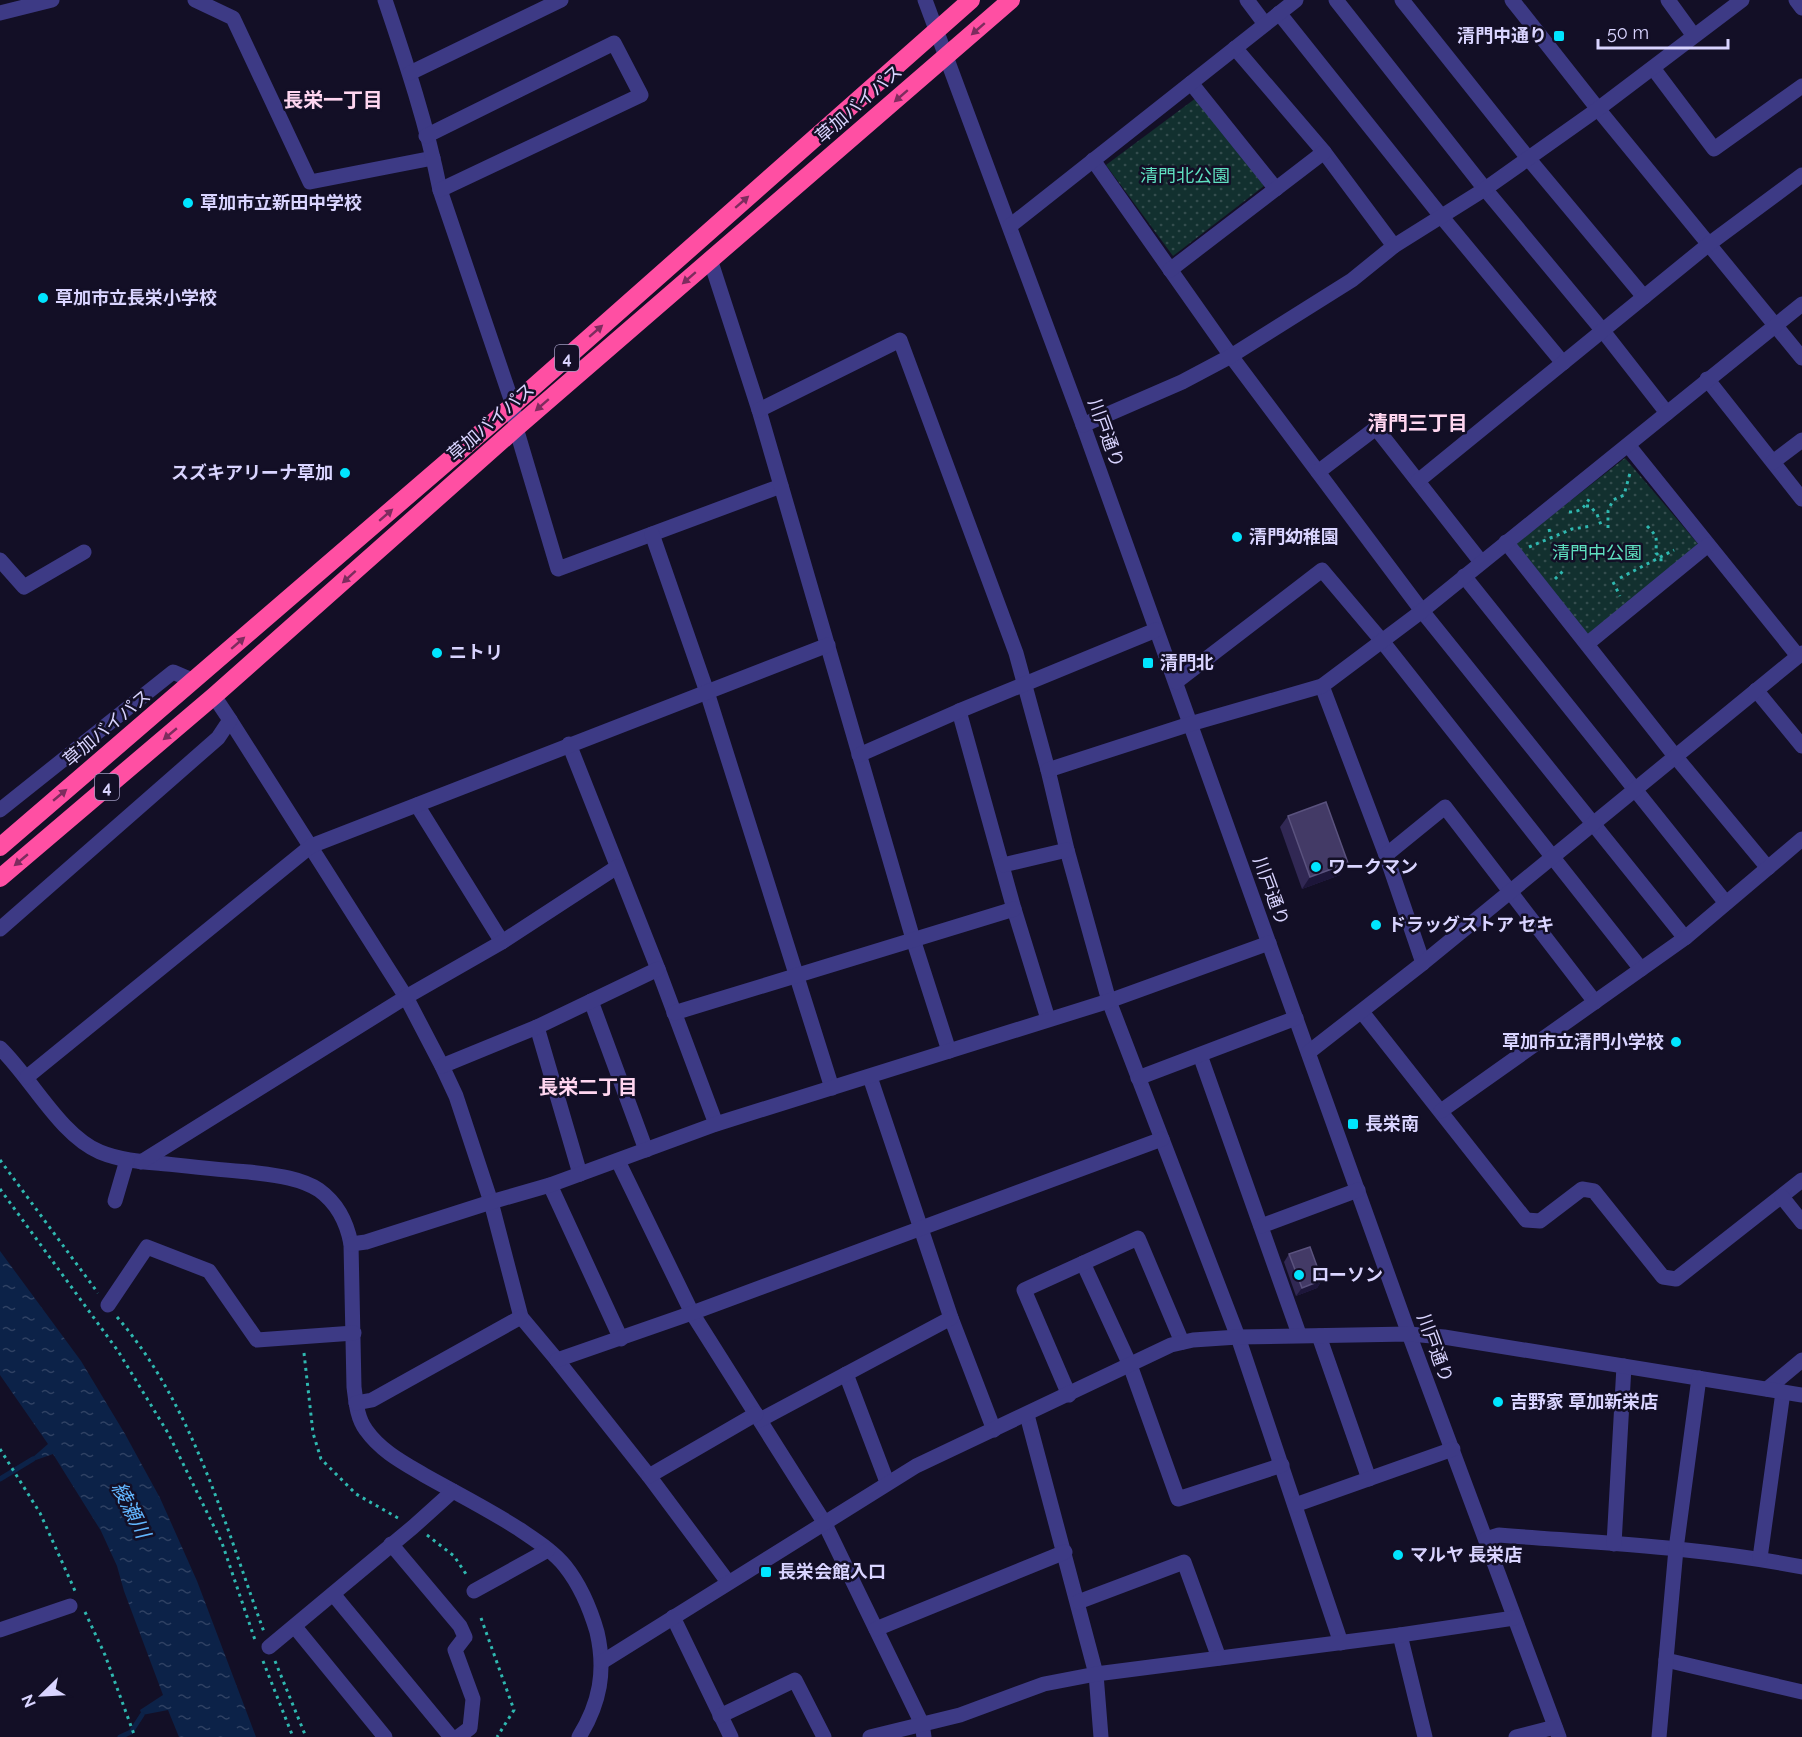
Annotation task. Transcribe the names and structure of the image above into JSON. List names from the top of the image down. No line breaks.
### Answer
{"streets":{"highway":["草加バイパス","4"],"street":["川戸通り"]},"crossings":[["草加バイパス","川戸通り"]],"districts":["長栄一丁目","清門三丁目","長栄二丁目"],"water":["綾瀬川"],"parks":["清門北公園","清門中公園"],"places":{"transit":["清門中通り","清門北","長栄南","長栄会館入口"],"other":["草加市立新田中学校","草加市立長栄小学校","スズキアリーナ草加","清門幼稚園","ニトリ","ワークマン","ドラッグストア セキ","草加市立清門小学校","ローソン","吉野家 草加新栄店","マルヤ 長栄店"]},"scale_bar":"50 m","north":"bottom left"}
